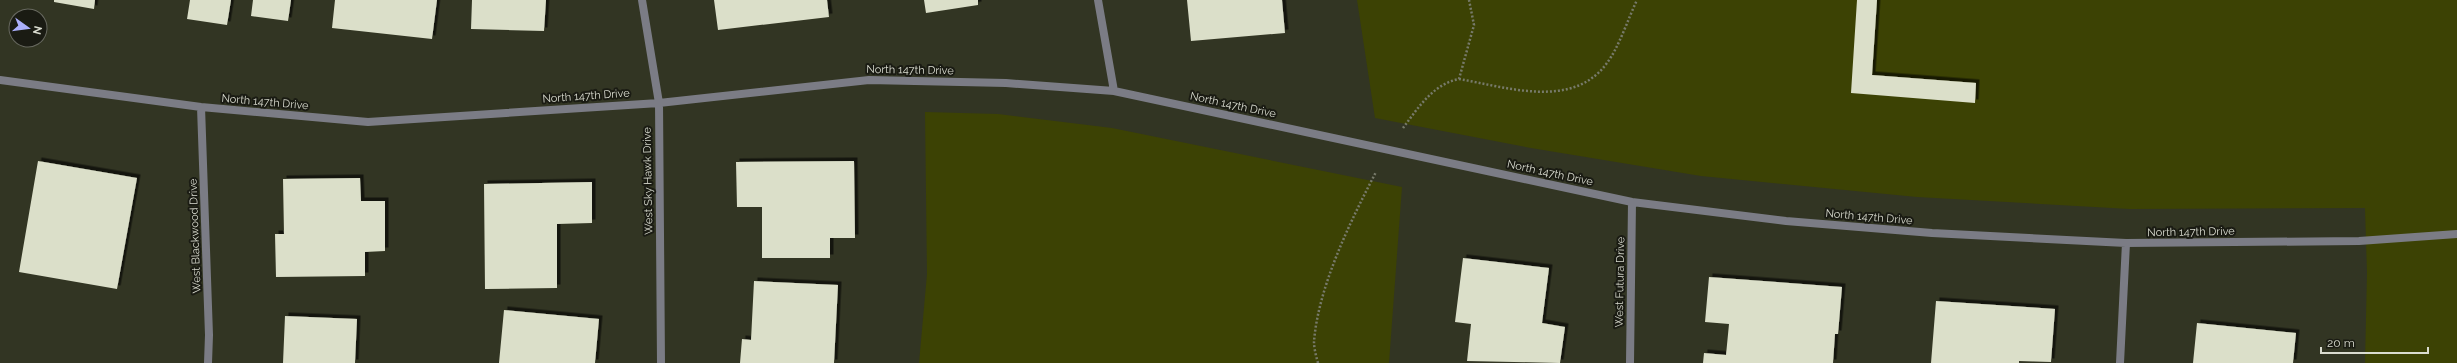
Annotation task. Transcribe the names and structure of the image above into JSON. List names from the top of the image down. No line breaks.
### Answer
{"streets":{"street":["North 147th Drive","West Sky Hawk Drive","West Blackwood Drive","West Futura Drive"]},"crossings":[["North 147th Drive","West Sky Hawk Drive"],["North 147th Drive","West Blackwood Drive"],["North 147th Drive","West Futura Drive"]],"scale_bar":"20 m","north":"right"}
